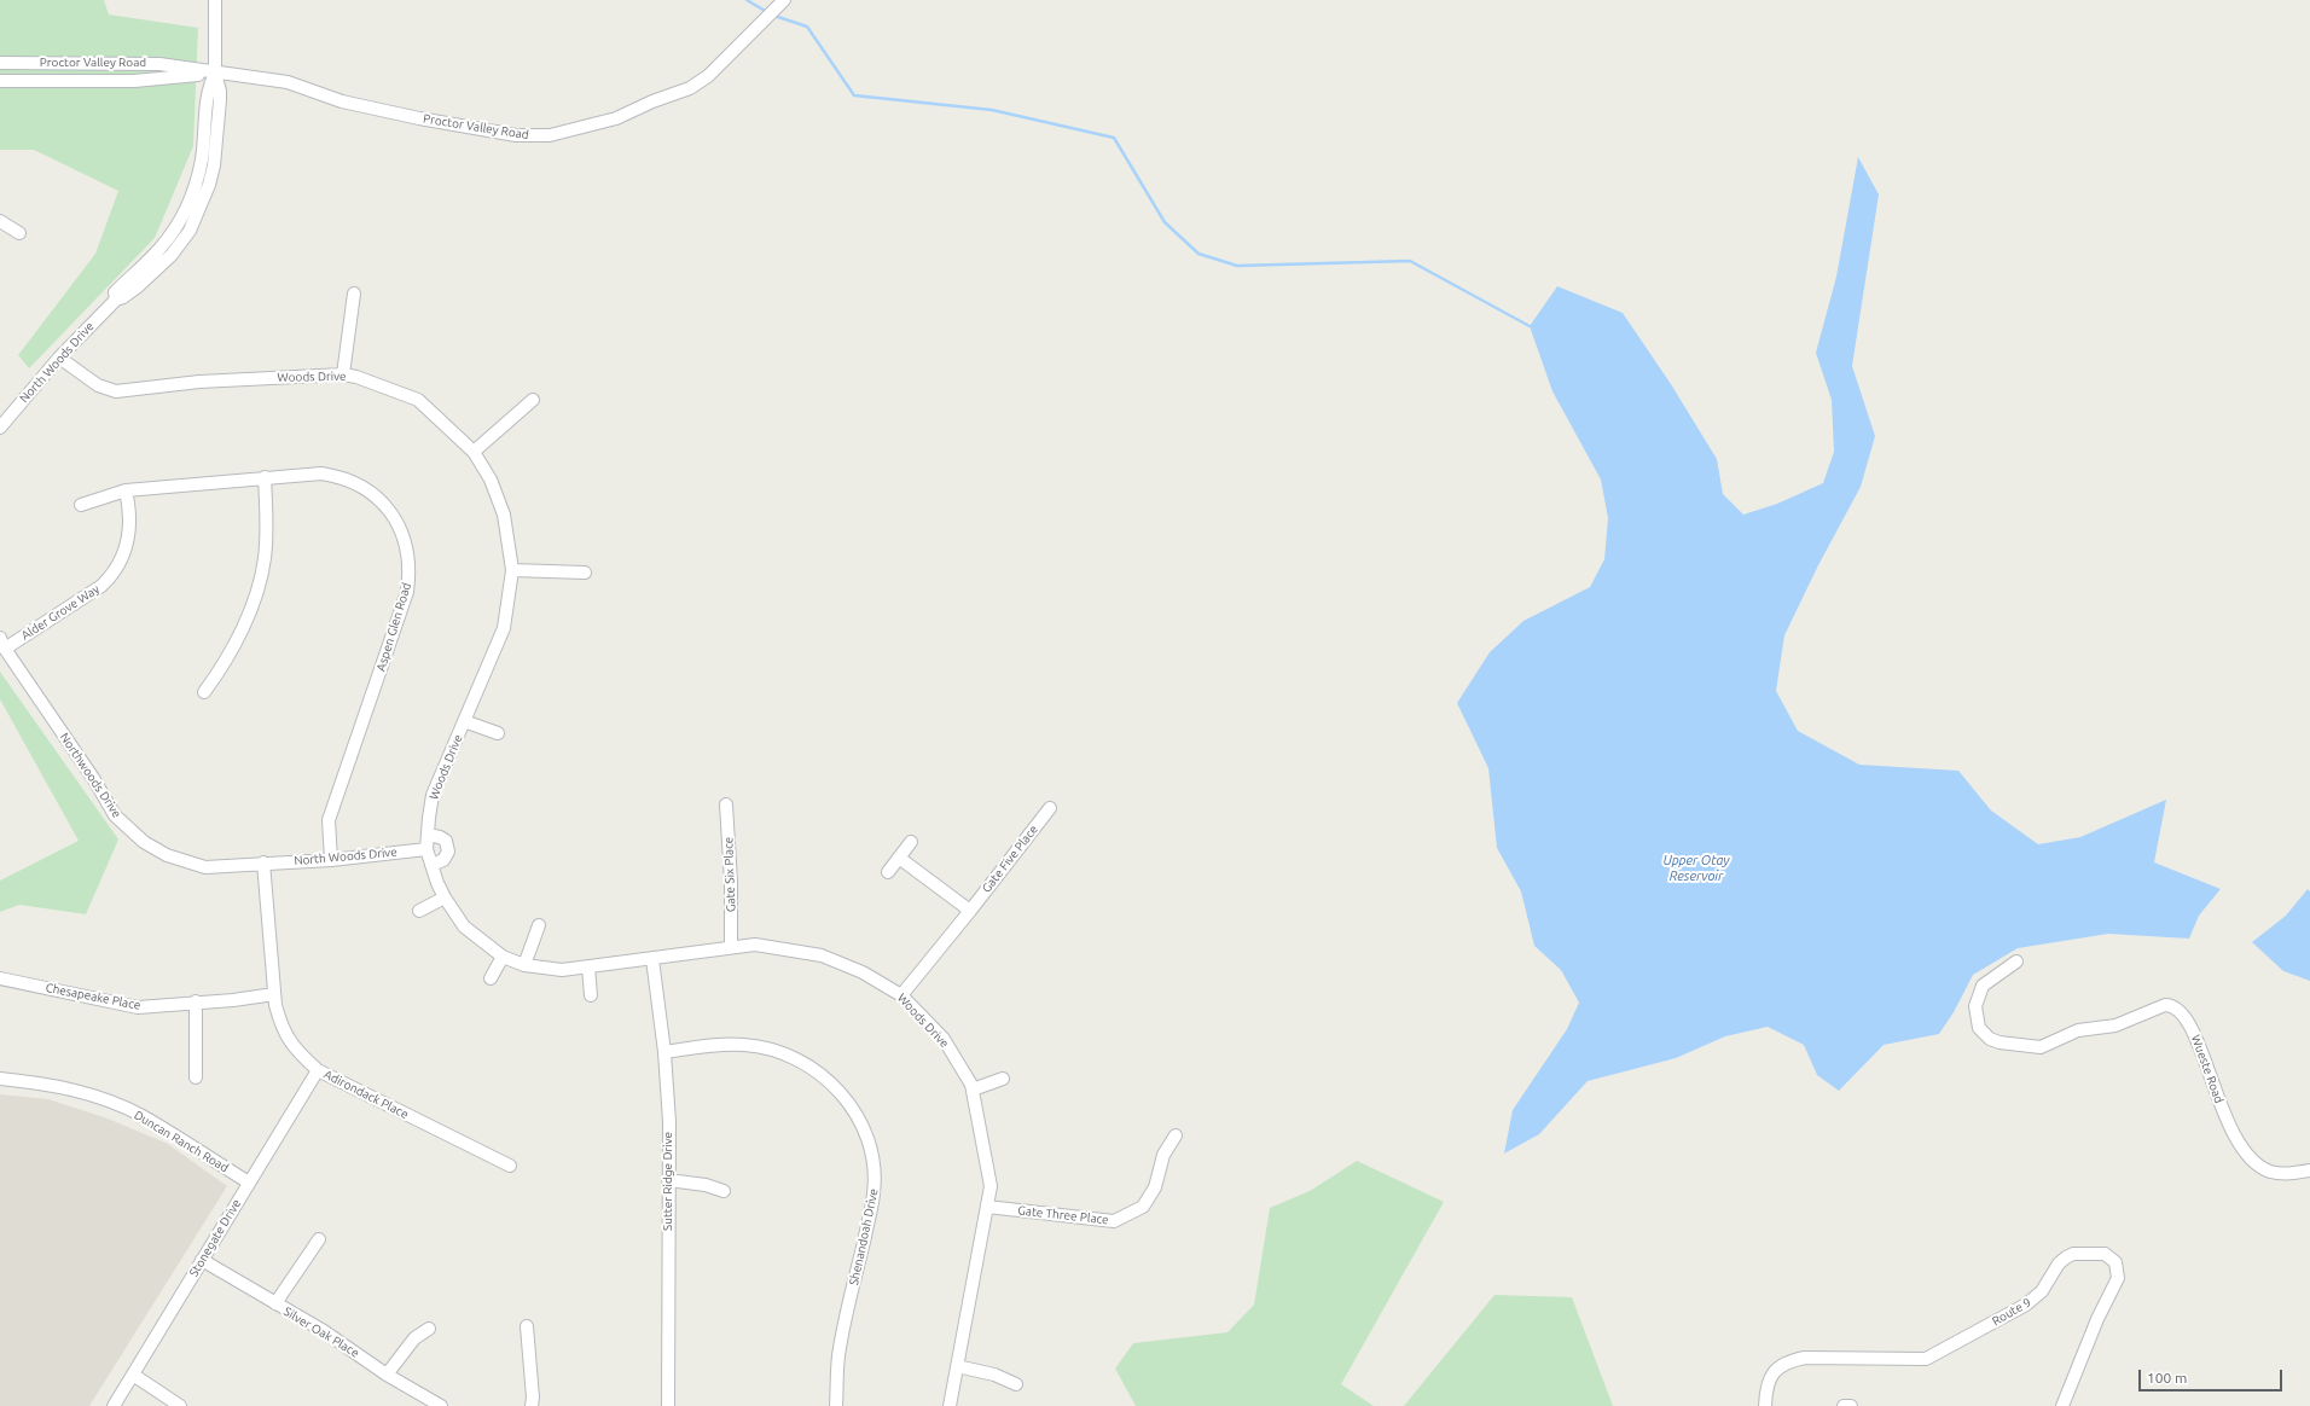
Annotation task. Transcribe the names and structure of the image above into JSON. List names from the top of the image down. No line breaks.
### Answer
{"streets":{"street":["Proctor Valley Road","North Woods Drive","Woods Drive","Alder Grove Way","Aspen Glen Road","Northwoods Drive","Gate Five Place","Gate Six Place","Chesapeake Place","Wueste Road","Adirondack Place","Duncan Ranch Road","Sutter Ridge Drive","Gate Three Place","Shenandoah Drive","Stonegate Drive","Route 9","Silver Oak Place"]},"crossings":[["Proctor Valley Road","North Woods Drive"],["North Woods Drive","Woods Drive"],["North Woods Drive","Aspen Glen Road"],["North Woods Drive","Northwoods Drive"],["North Woods Drive","Adirondack Place"],["Woods Drive","Gate Five Place"],["Woods Drive","Gate Six Place"],["Woods Drive","Sutter Ridge Drive"],["Woods Drive","Gate Three Place"],["Alder Grove Way","Aspen Glen Road"],["Alder Grove Way","Northwoods Drive"],["Northwoods Drive","Adirondack Place"],["Chesapeake Place","Adirondack Place"],["Adirondack Place","Stonegate Drive"],["Duncan Ranch Road","Stonegate Drive"],["Sutter Ridge Drive","Shenandoah Drive"],["Stonegate Drive","Silver Oak Place"]],"water":["Upper Otay Reservoir"],"scale_bar":"100 m"}
